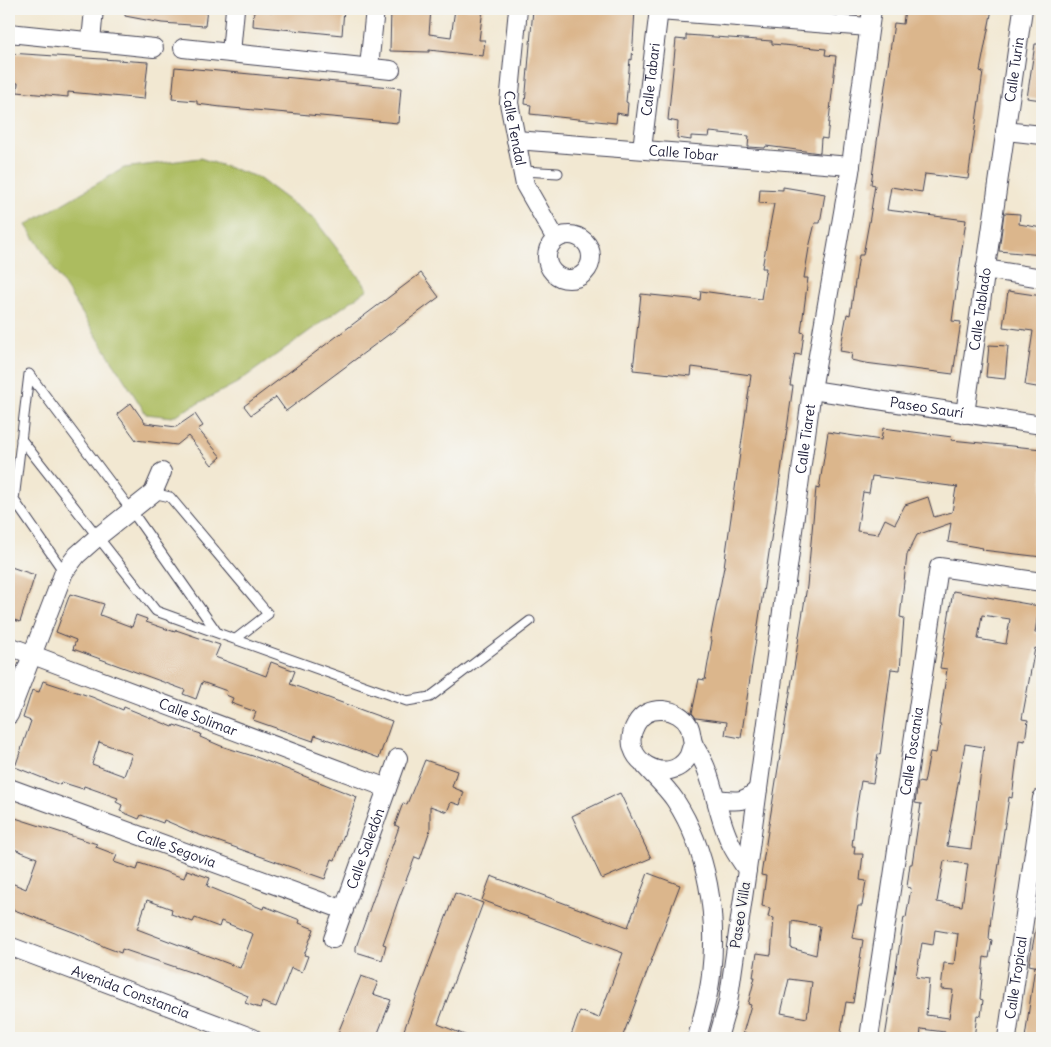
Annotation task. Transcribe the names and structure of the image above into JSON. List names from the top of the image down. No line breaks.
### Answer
{"streets":{"street":["Calle Turin","Calle Tabari","Calle Tendal","Calle Tobar","Calle Tablado","Paseo Saurí","Calle Tiaret","Calle Solimar","Calle Toscania","Calle Segovia","Calle Saledón","Paseo Villa","Calle Tropical","Avenida Constancia"]},"crossings":[["Calle Turin","Calle Tablado"],["Calle Tabari","Calle Tobar"],["Calle Tendal","Calle Tobar"],["Calle Tobar","Calle Tiaret"],["Calle Tablado","Paseo Saurí"],["Paseo Saurí","Calle Tiaret"],["Calle Tiaret","Paseo Villa"],["Calle Solimar","Calle Saledón"],["Calle Segovia","Calle Saledón"]]}
